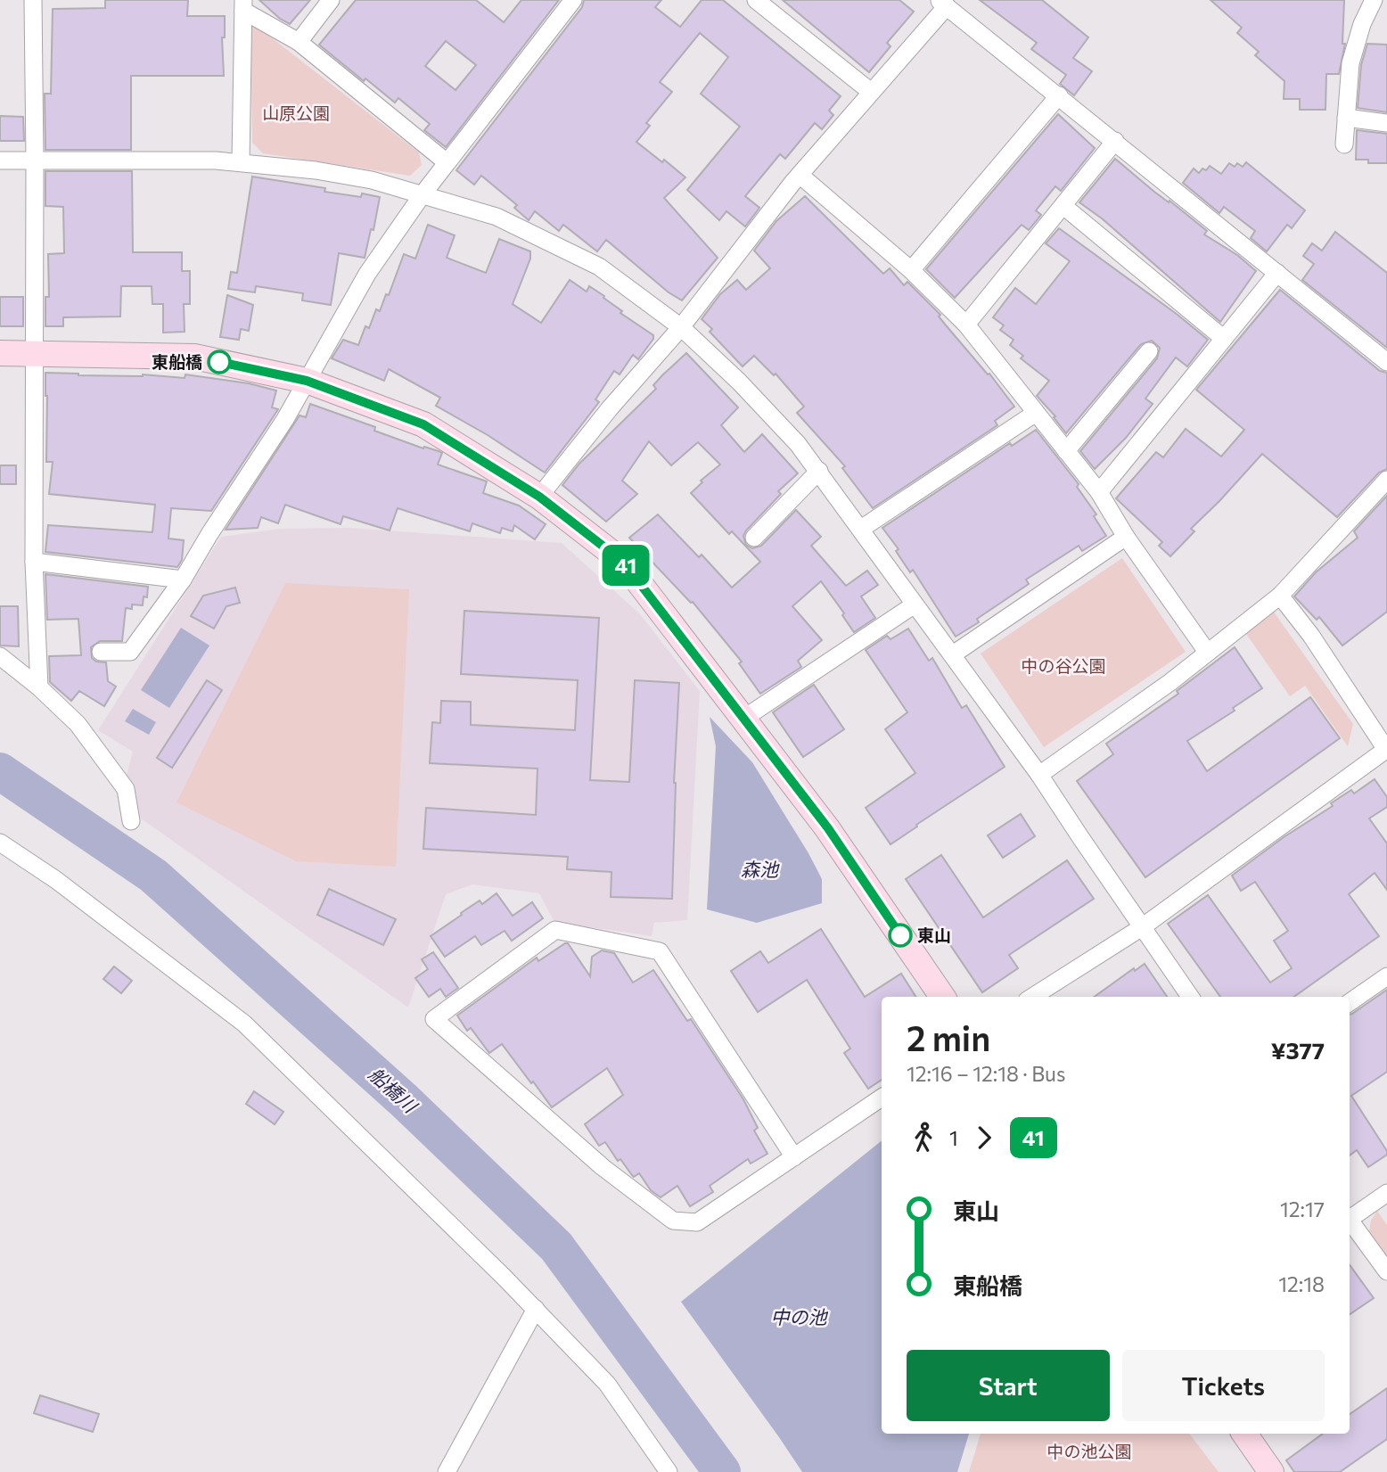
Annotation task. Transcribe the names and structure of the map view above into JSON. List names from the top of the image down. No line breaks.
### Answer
{"water":["森池","船橋川","中の池"],"parks":["山原公園","中の谷公園","中の池公園"],"places":["東船橋","東山"],"lines":["bus line 41"],"page":{"on_map":"41","heading":["2 min","12:16 – 12:18 · Bus","¥377"],"legs":["1","41"],"list":[{"name":"東山","value":"12:17"},{"name":"東船橋","value":"12:18"}],"buttons":["Start","Tickets"]}}
